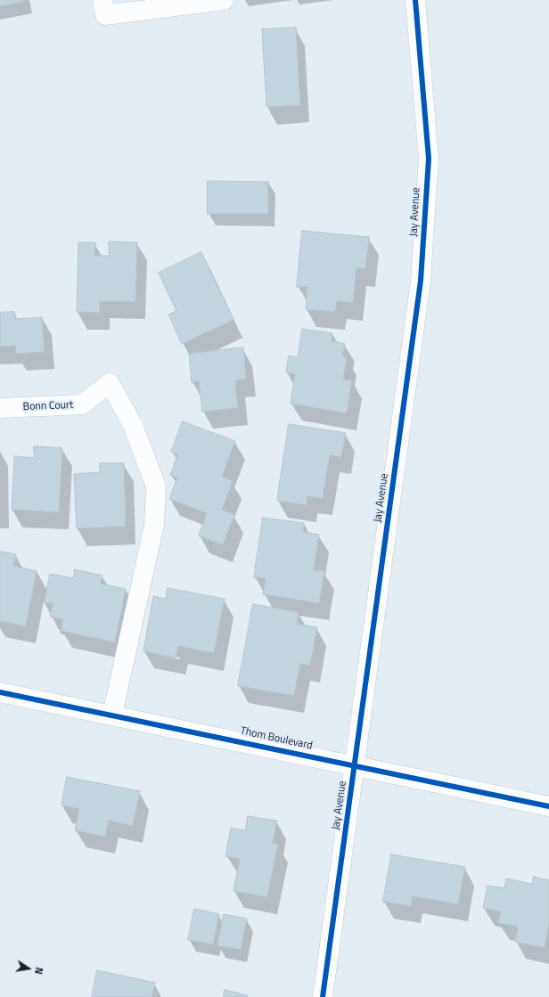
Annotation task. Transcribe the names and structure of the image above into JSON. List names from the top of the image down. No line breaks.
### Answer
{"streets":{"street":["Jay Avenue","Bonn Court","Thom Boulevard"]},"crossings":[["Jay Avenue","Thom Boulevard"],["Bonn Court","Thom Boulevard"]],"north":"right"}
